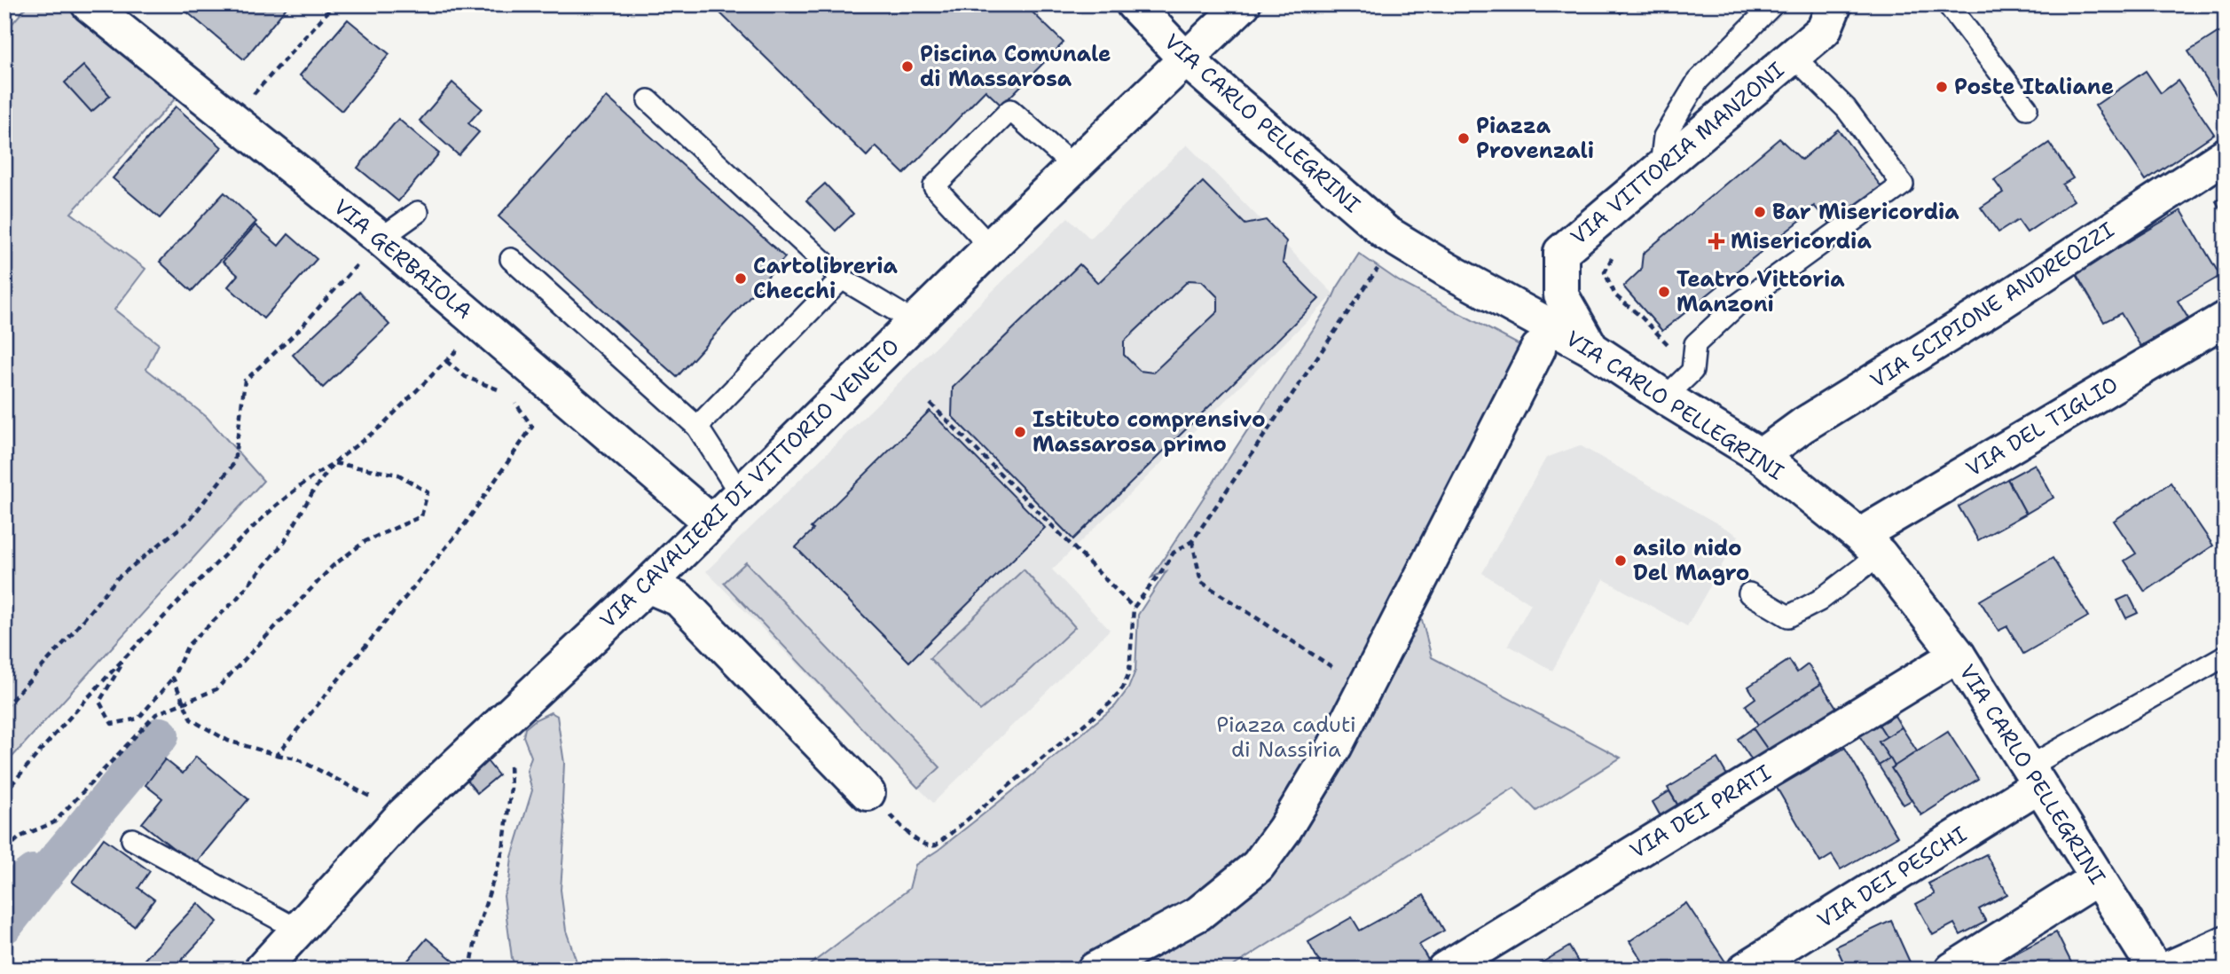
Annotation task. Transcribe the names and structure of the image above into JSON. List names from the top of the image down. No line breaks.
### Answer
{"streets":{"street":["VIA CARLO PELLEGRINI","VIA VITTORIA MANZONI","VIA GERBAIOLA","VIA SCIPIONE ANDREOZZI","VIA DEL TIGLIO","VIA CAVALIERI DI VITTORIO VENETO","VIA DEI PRATI","VIA DEI PESCHI"]},"crossings":[["VIA CARLO PELLEGRINI","VIA VITTORIA MANZONI"],["VIA CARLO PELLEGRINI","VIA SCIPIONE ANDREOZZI"],["VIA CARLO PELLEGRINI","VIA DEL TIGLIO"],["VIA CARLO PELLEGRINI","VIA CAVALIERI DI VITTORIO VENETO"],["VIA CARLO PELLEGRINI","VIA DEI PRATI"],["VIA CARLO PELLEGRINI","VIA DEI PESCHI"],["VIA GERBAIOLA","VIA CAVALIERI DI VITTORIO VENETO"]],"parks":["Piazza caduti di Nassiria"],"places":{"other":["Piscina Comunale di Massarosa","Poste Italiane","Piazza Provenzali","Bar Misericordia","Cartolibreria Checchi","Teatro Vittoria Manzoni","Istituto comprensivo Massarosa primo","asilo nido Del Magro"],"health":["Misericordia"]}}
